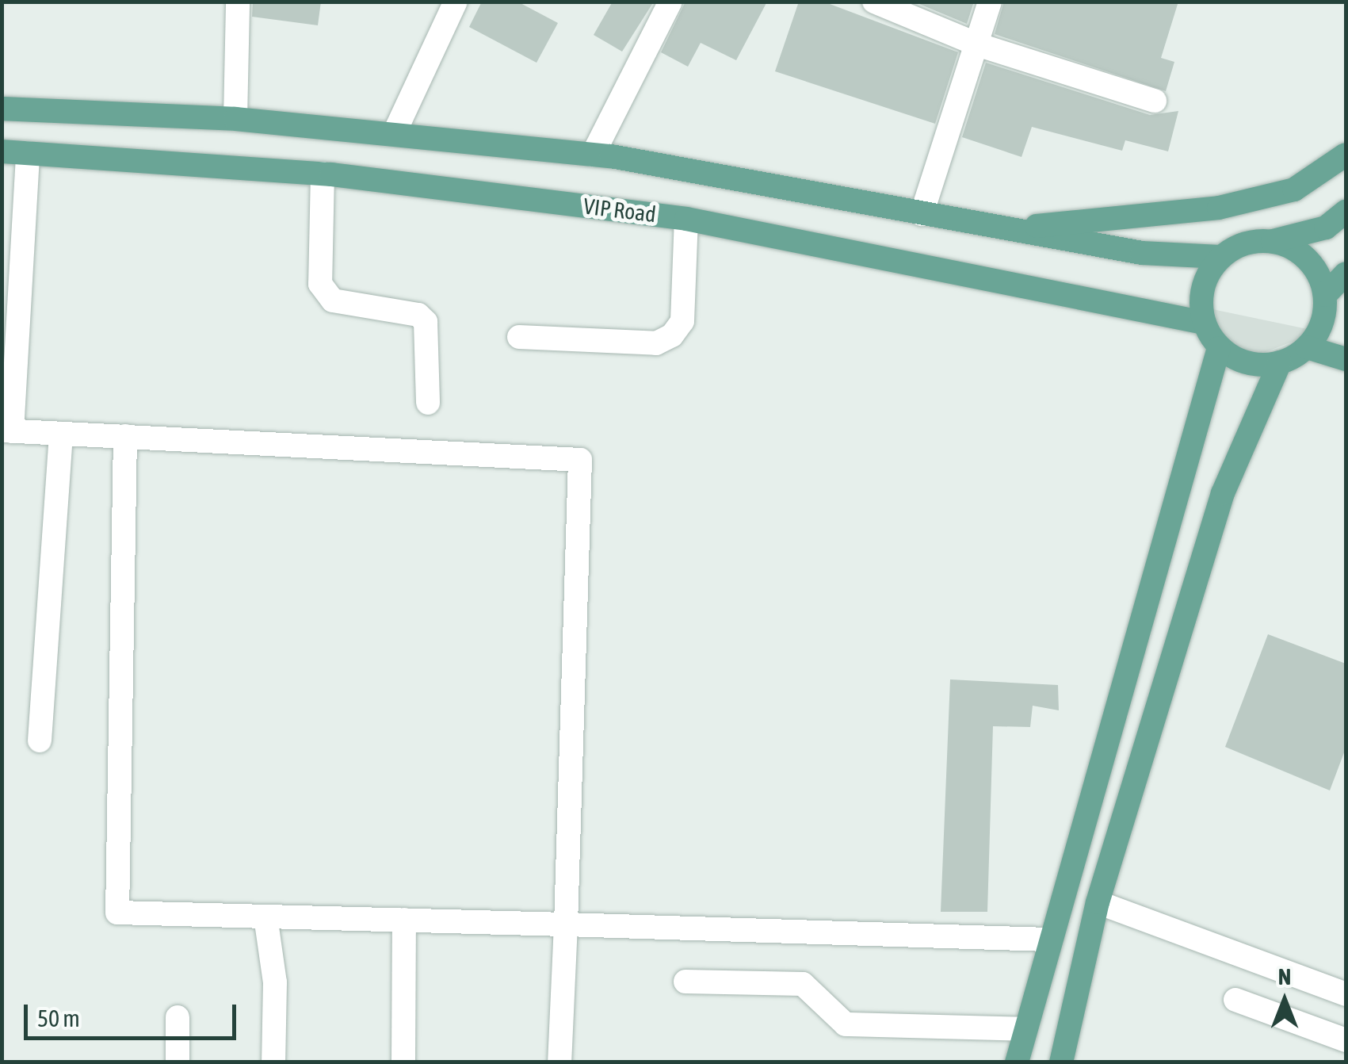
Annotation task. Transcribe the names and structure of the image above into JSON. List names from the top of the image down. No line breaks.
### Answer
{"streets":{"main road":["VIP Road"]},"scale_bar":"50 m","north":"top"}
